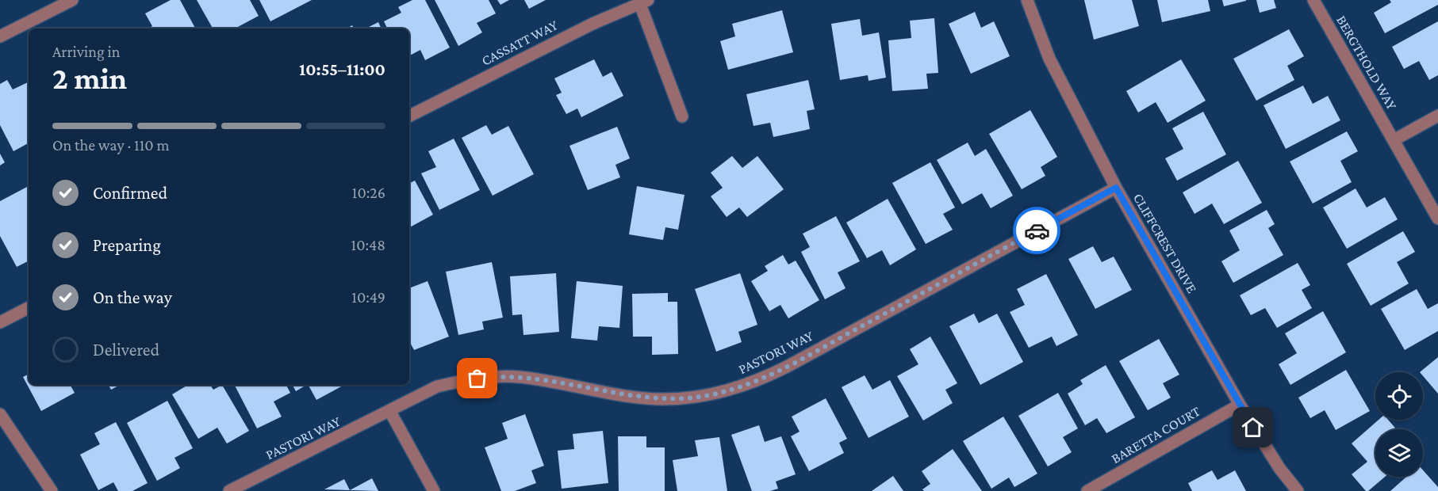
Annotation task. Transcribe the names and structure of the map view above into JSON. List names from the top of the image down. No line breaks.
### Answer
{"streets":{"street":["CASSATT WAY","BERGTHOLD WAY","CLIFFCREST DRIVE","PASTORI WAY","BARETTA COURT"]},"crossings":[["CLIFFCREST DRIVE","PASTORI WAY"],["CLIFFCREST DRIVE","BARETTA COURT"]],"page":{"heading":["2 min","Arriving in","10:55–11:00"],"bar":"On the way · 110 m","list":[["Confirmed","10:26"],["Preparing","10:48"],["On the way","10:49"],"Delivered"]}}
